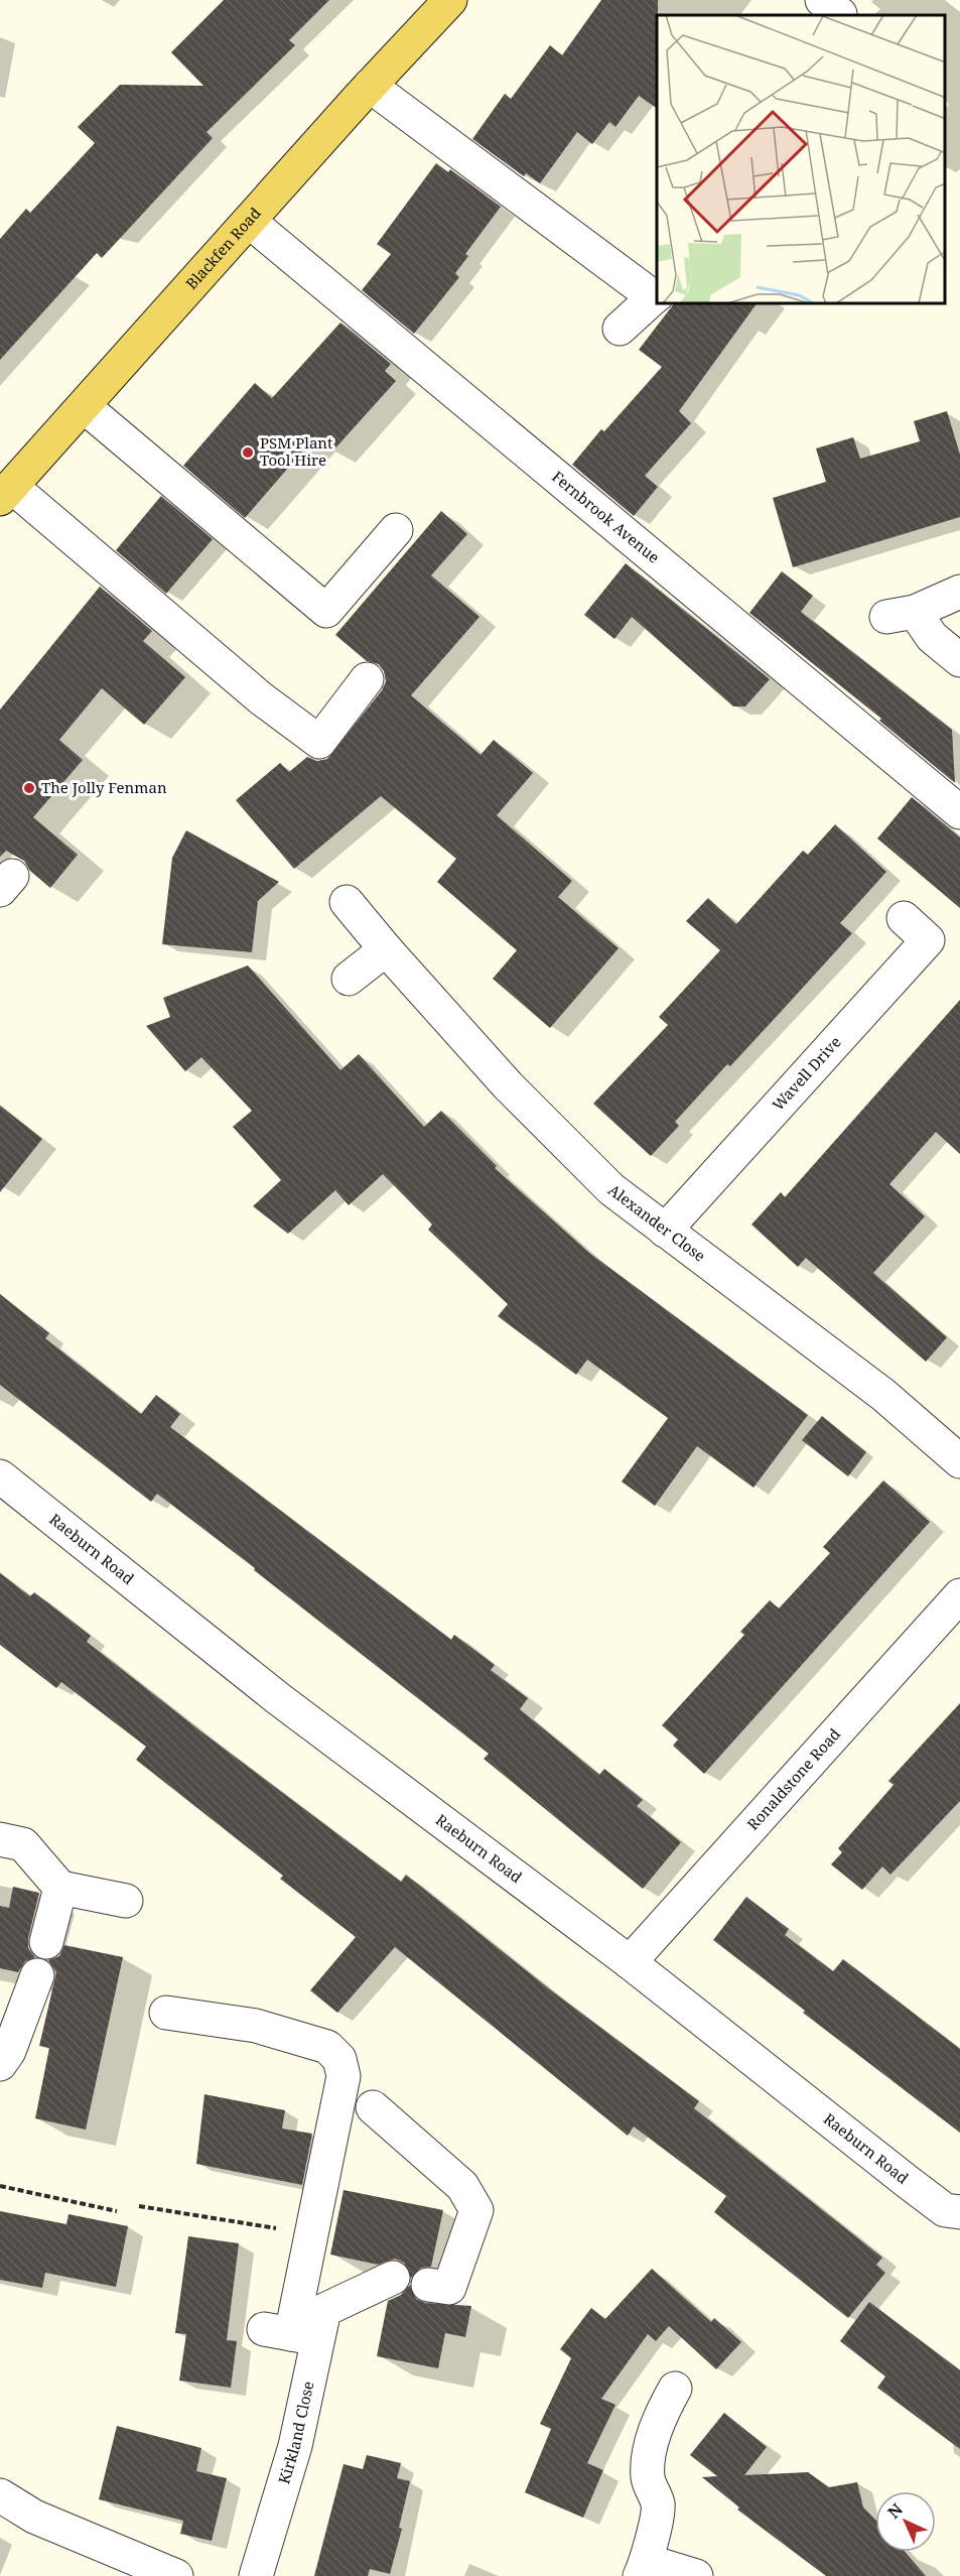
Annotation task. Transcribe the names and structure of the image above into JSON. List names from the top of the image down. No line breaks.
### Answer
{"streets":{"main road":["Blackfen Road"],"street":["Fernbrook Avenue","Wavell Drive","Alexander Close","Raeburn Road","Ronaldstone Road","Kirkland Close"]},"crossings":[["Blackfen Road","Fernbrook Avenue"],["Wavell Drive","Alexander Close"],["Raeburn Road","Ronaldstone Road"]],"places":["PSM Plant Tool Hire","The Jolly Fenman"],"north":"top left"}
